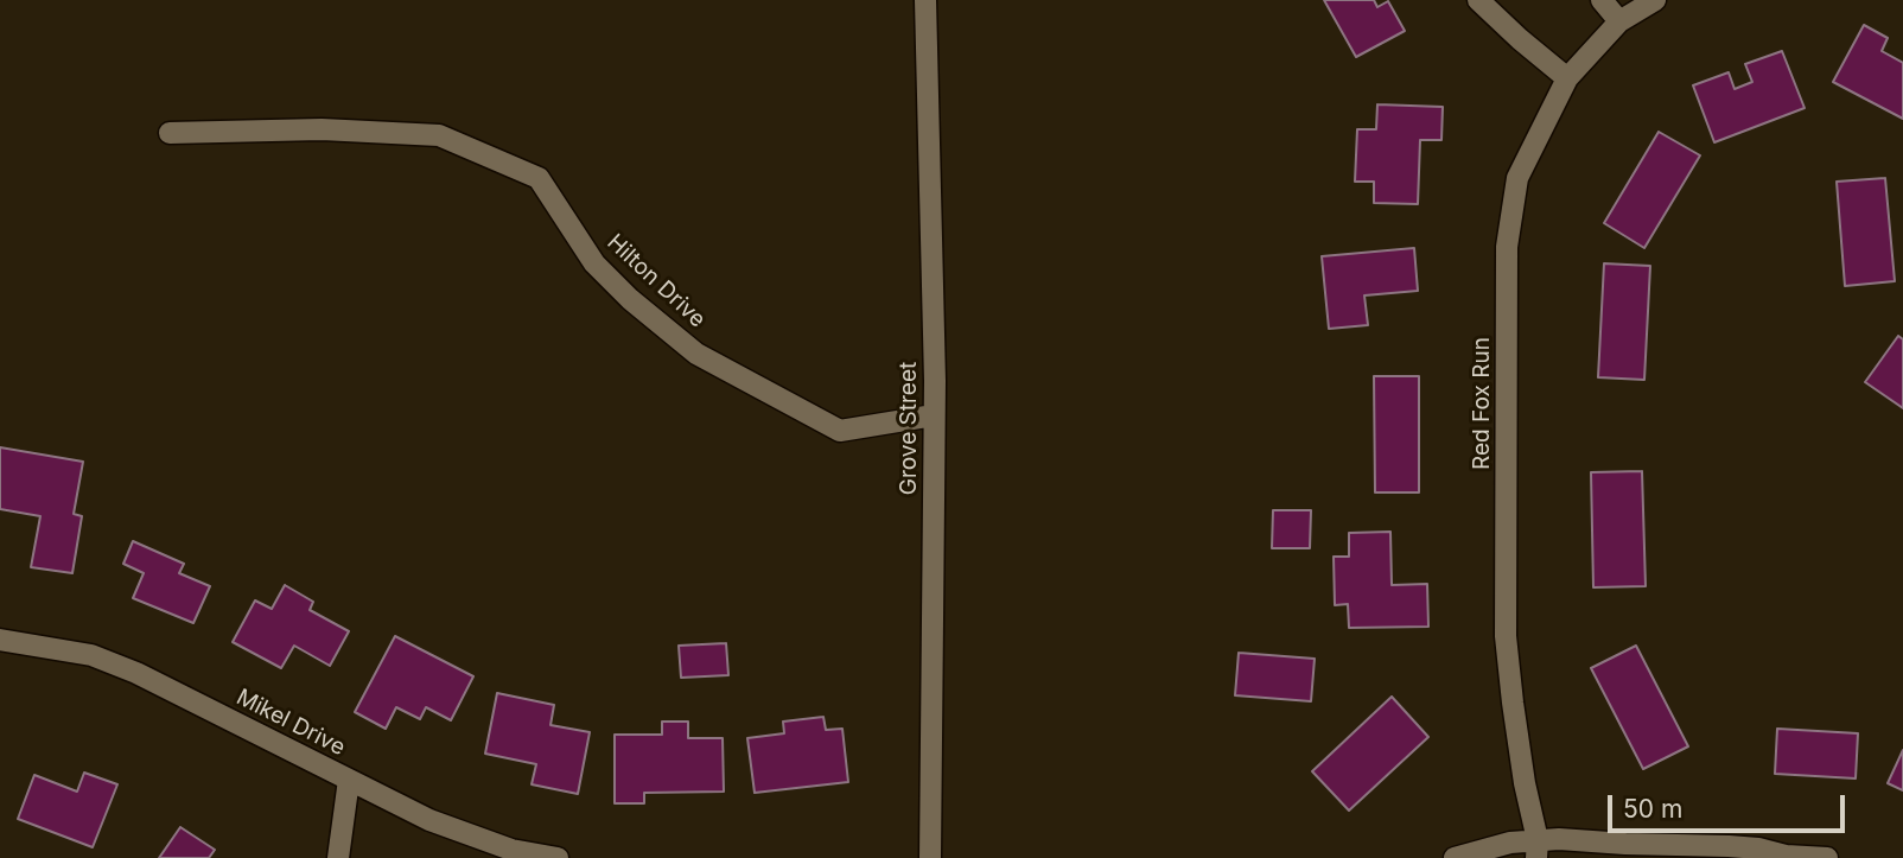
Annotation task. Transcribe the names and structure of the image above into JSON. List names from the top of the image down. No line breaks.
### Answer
{"streets":{"street":["Hilton Drive","Red Fox Run","Grove Street","Mikel Drive"]},"crossings":[["Hilton Drive","Grove Street"]],"scale_bar":"50 m"}
